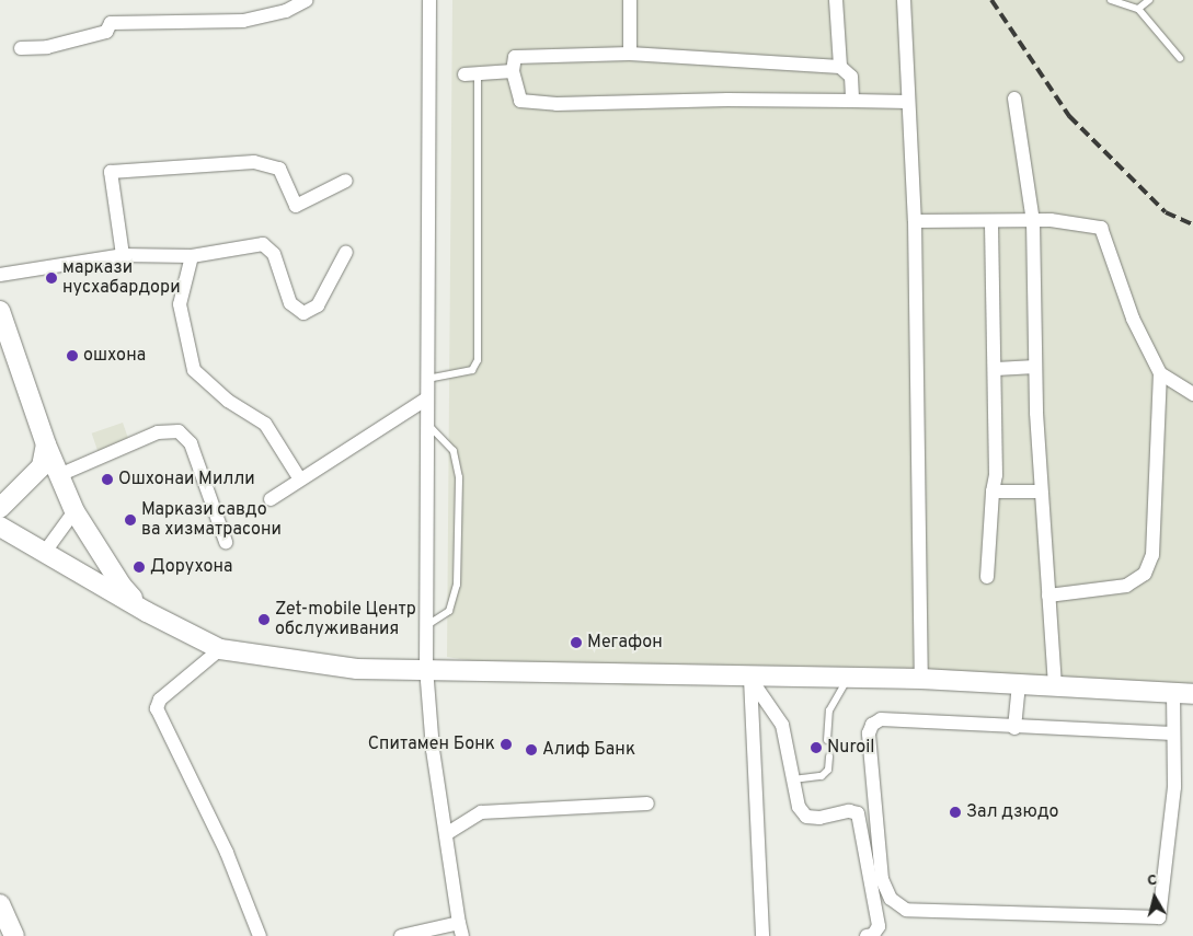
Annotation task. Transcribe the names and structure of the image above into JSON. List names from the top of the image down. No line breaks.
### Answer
{"places":["маркази нусхабардори","ошхона","Ошхонаи Милли","Маркази савдо ва хизматрасони","Дорухона","Zet-mobile Центр обслуживания","Мегафон","Спитамен Бонк","Nuroil","Алиф Банк","Зал дзюдо"],"north":"top"}
